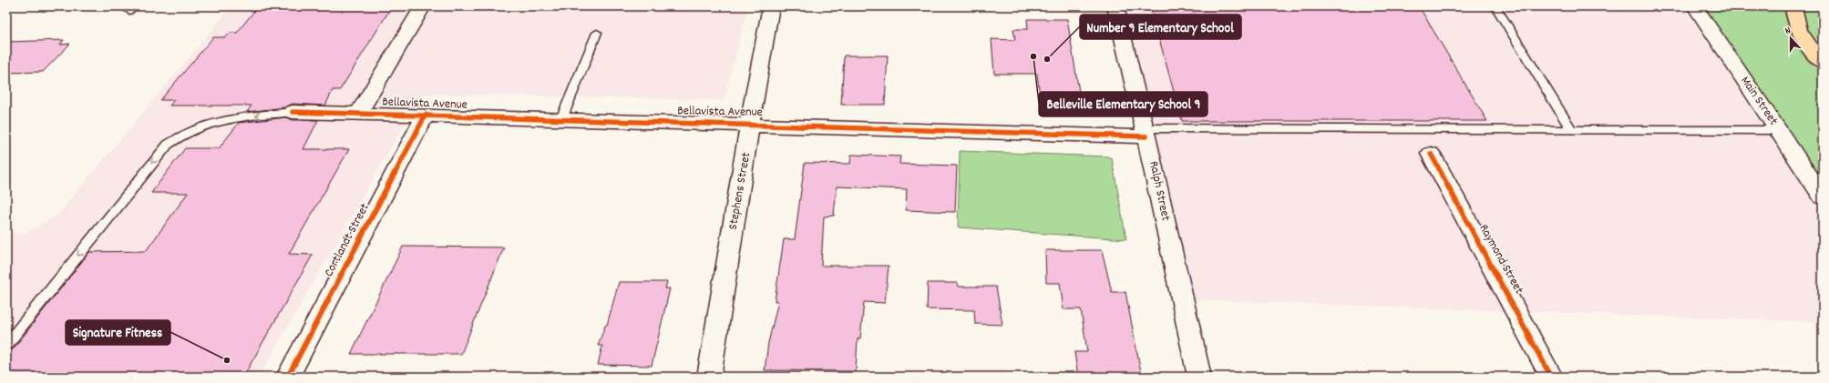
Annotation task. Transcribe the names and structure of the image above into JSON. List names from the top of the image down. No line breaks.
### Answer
{"streets":{"street":["Main Street","Bellavista Avenue","Stephens Street","Ralph Street","Cortlandt Street","Raymond Street"]},"crossings":[["Bellavista Avenue","Stephens Street"],["Bellavista Avenue","Ralph Street"],["Bellavista Avenue","Cortlandt Street"]],"places":["Belleville Elementary School 9","Number 9 Elementary School","Signature Fitness"],"north":"top"}
